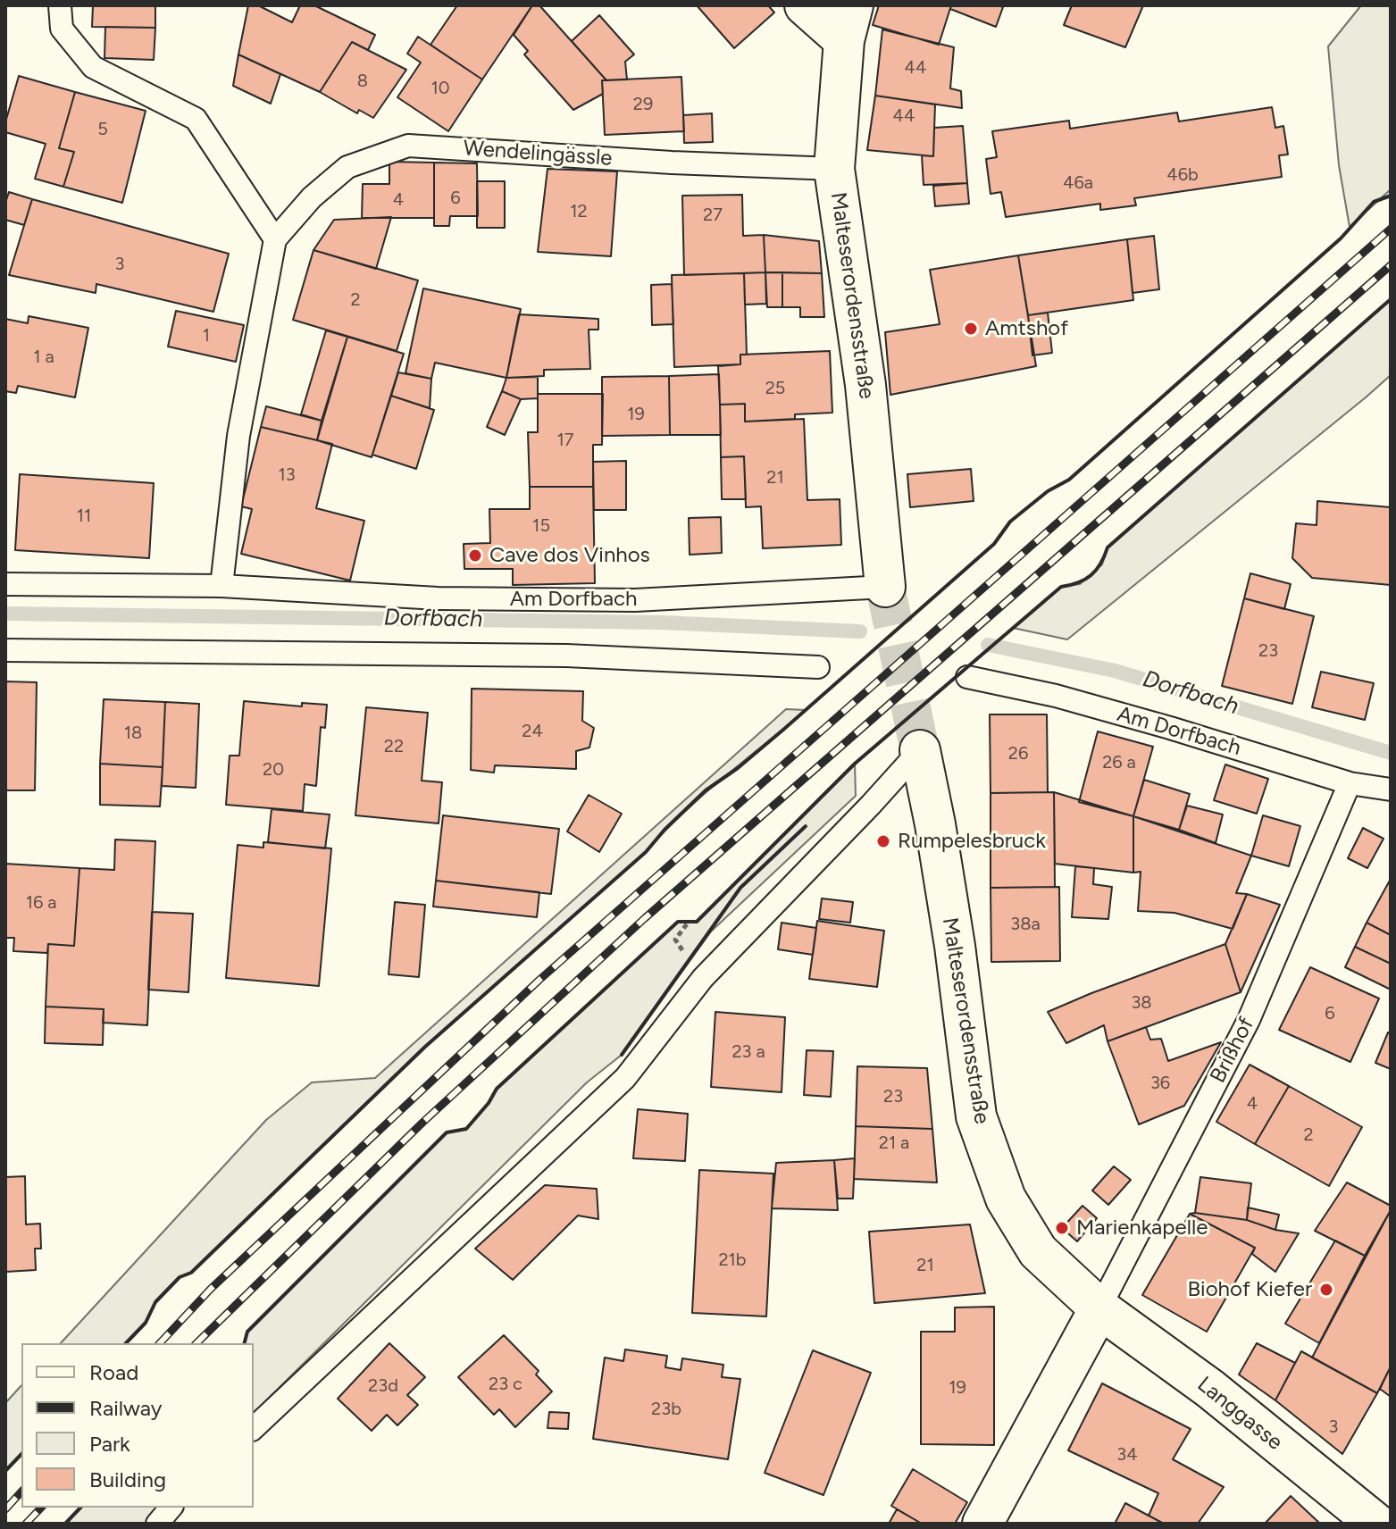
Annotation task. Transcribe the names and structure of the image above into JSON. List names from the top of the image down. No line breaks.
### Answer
{"streets":{"street":["Malteserordensstraße","Langgasse"],"lane":["Wendelingässle","Am Dorfbach","Brißhof"]},"crossings":[["Wendelingässle","Malteserordensstraße"],["Malteserordensstraße","Am Dorfbach"],["Malteserordensstraße","Brißhof"],["Malteserordensstraße","Langgasse"],["Am Dorfbach","Brißhof"],["Brißhof","Langgasse"]],"water":["Dorfbach"],"places":["Amtshof","Cave dos Vinhos","Rumpelesbruck","Marienkapelle","Biohof Kiefer"],"house_numbers":["44","8","10","29","44","5","46b","46a","6","4","12","27","3","2","1","1 a","25","19","17","13","21","11","15","23","24","18","22","26","26 a","20","16 a","38a","38","6","23 a","36","23","4","2","21 a","21b","21","23 c","23d","19","23b","3","34"],"legend":["Road","Railway","Park","Building"]}
